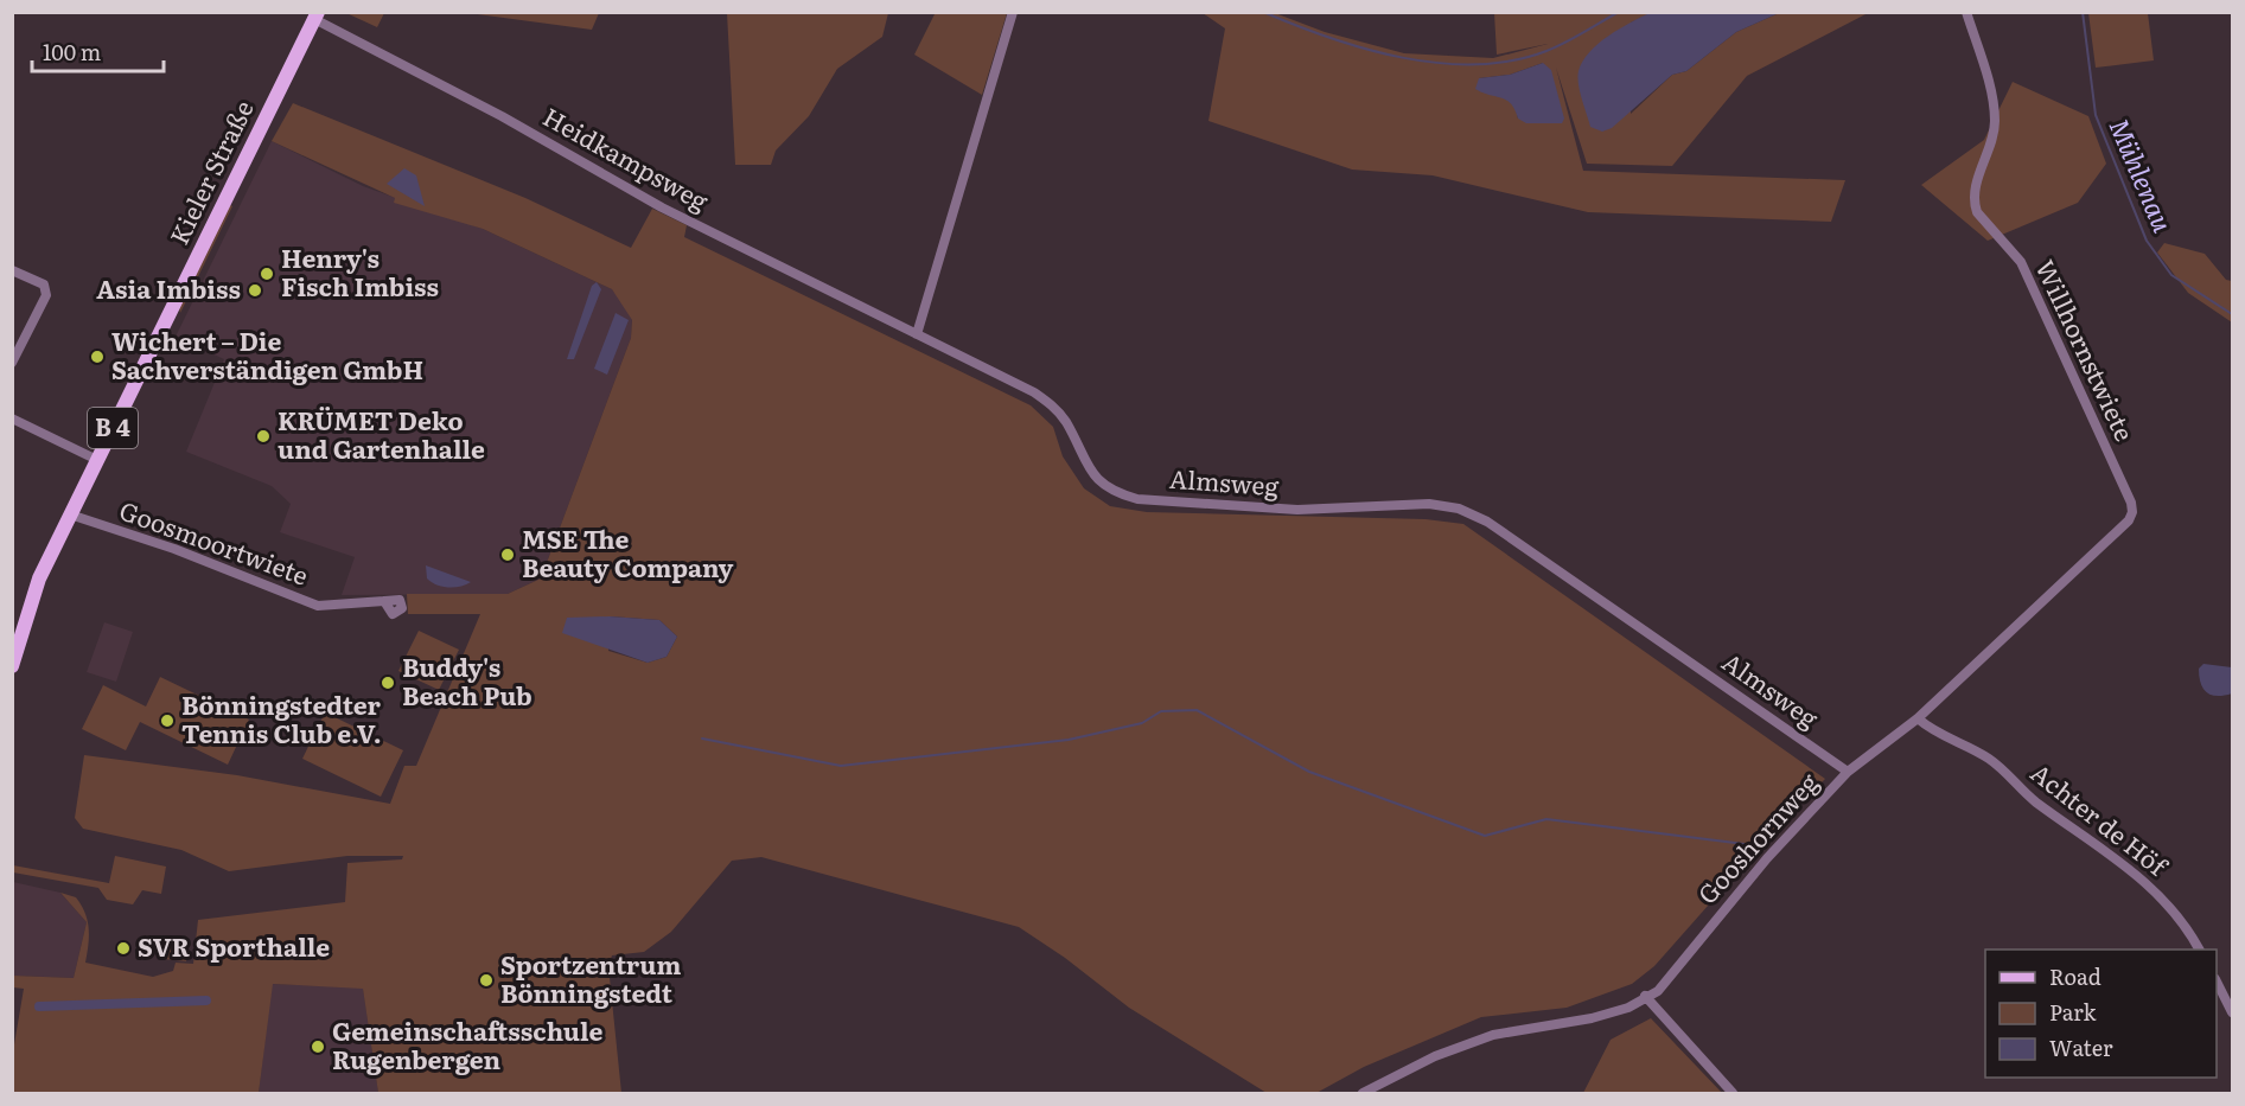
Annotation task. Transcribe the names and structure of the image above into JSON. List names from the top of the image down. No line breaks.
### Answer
{"streets":{"main road":["Kieler Straße","B 4"],"street":["Heidkampsweg","Willhornstwiete","Almsweg","Goosmoortwiete","Achter de Höf","Gooshornweg"]},"crossings":[["Heidkampsweg","Kieler Straße"],["Heidkampsweg","Almsweg"],["Kieler Straße","Goosmoortwiete"],["Willhornstwiete","Gooshornweg"],["Almsweg","Gooshornweg"],["Achter de Höf","Gooshornweg"]],"water":["Mühlenau"],"places":["Henry's Fisch Imbiss","Asia Imbiss","Wichert – Die Sachverständigen GmbH","KRÜMET Deko und Gartenhalle","MSE The Beauty Company","Buddy's Beach Pub","Bönningstedter Tennis Club e.V.","SVR Sporthalle","Sportzentrum Bönningstedt","Gemeinschaftsschule Rugenbergen"],"legend":["Road","Park","Water"],"scale_bar":"100 m"}
